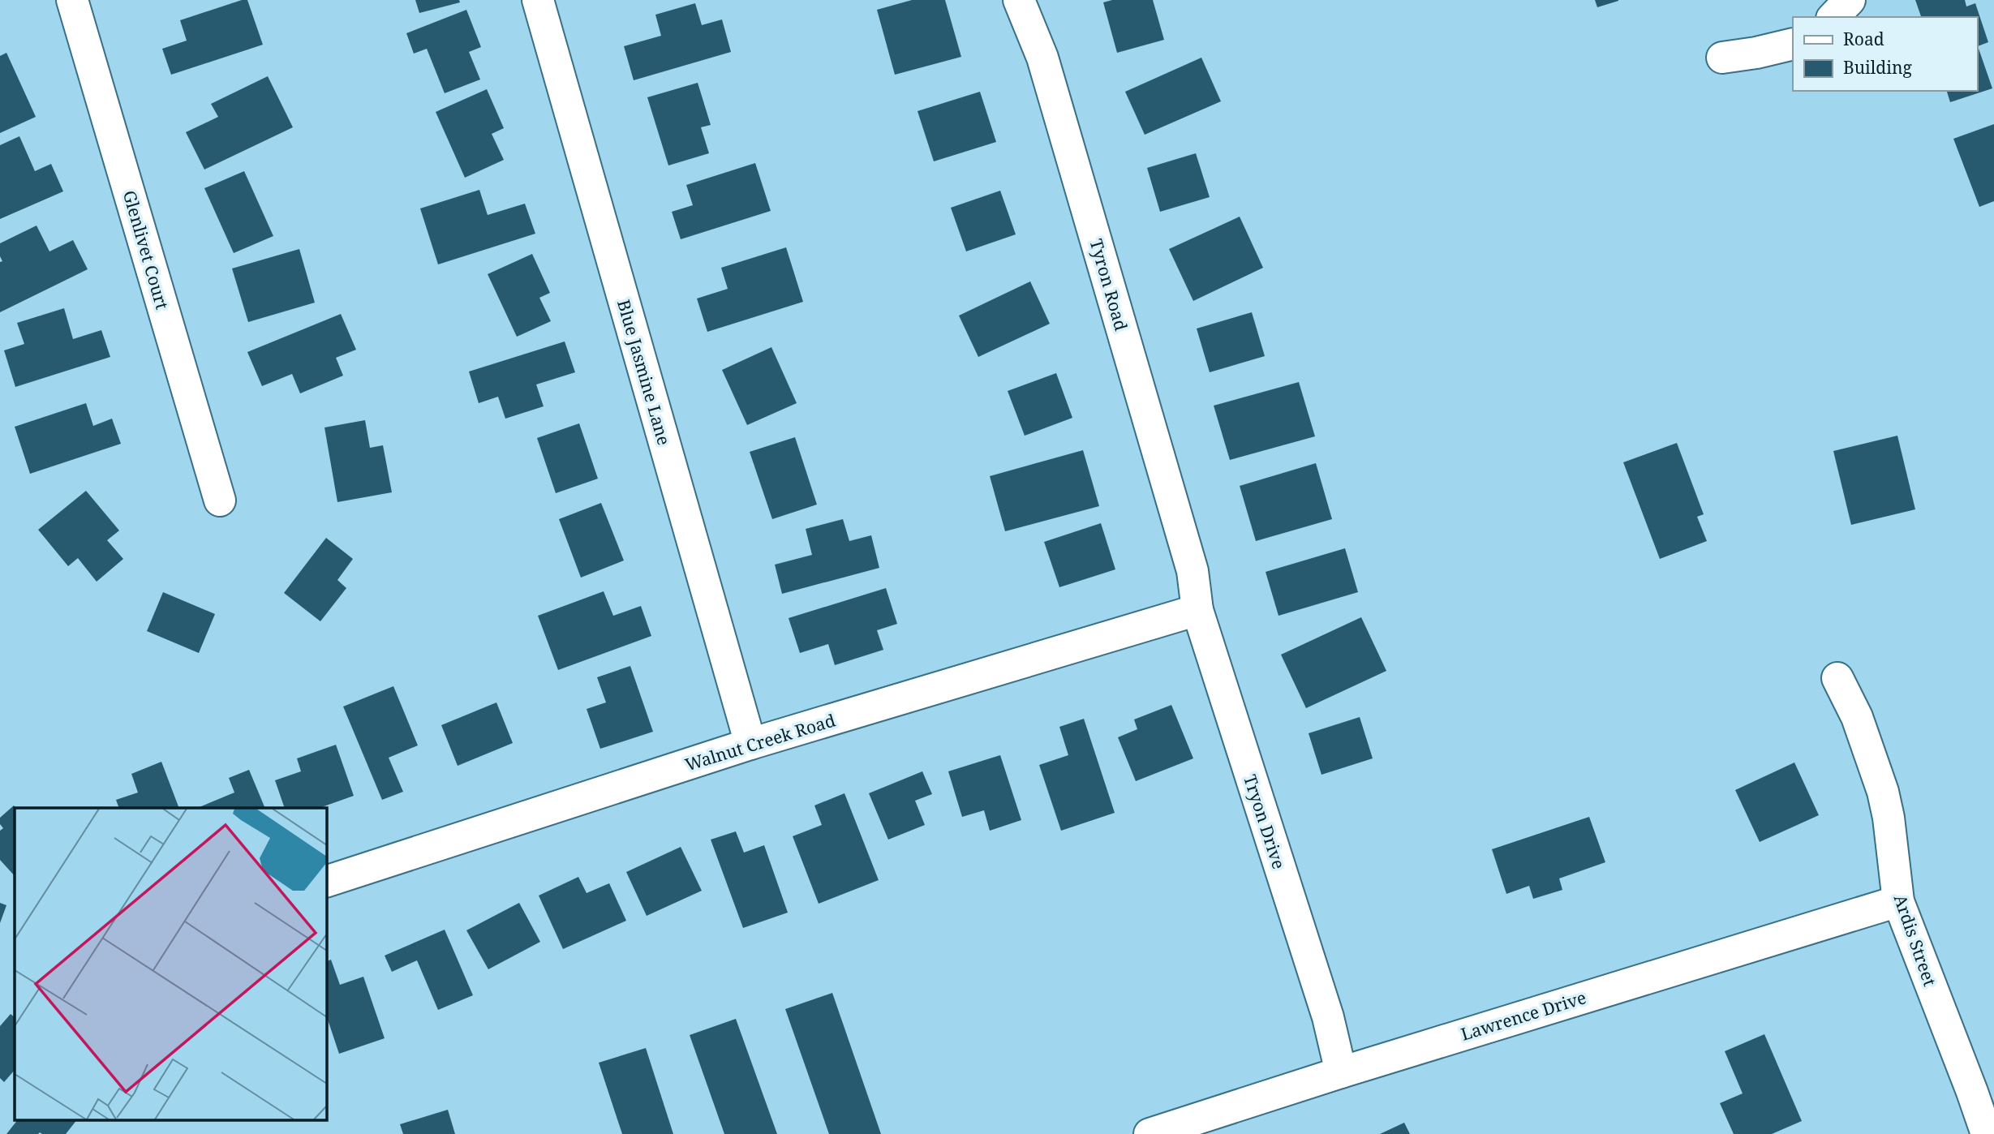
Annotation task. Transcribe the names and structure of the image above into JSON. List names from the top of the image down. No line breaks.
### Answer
{"streets":{"street":["Glenlivet Court","Tyron Road","Blue Jasmine Lane","Walnut Creek Road","Tryon Drive","Ardis Street","Lawrence Drive"]},"crossings":[["Tyron Road","Tryon Drive"],["Blue Jasmine Lane","Walnut Creek Road"],["Walnut Creek Road","Tryon Drive"],["Tryon Drive","Lawrence Drive"],["Ardis Street","Lawrence Drive"]],"legend":["Road","Building"]}
